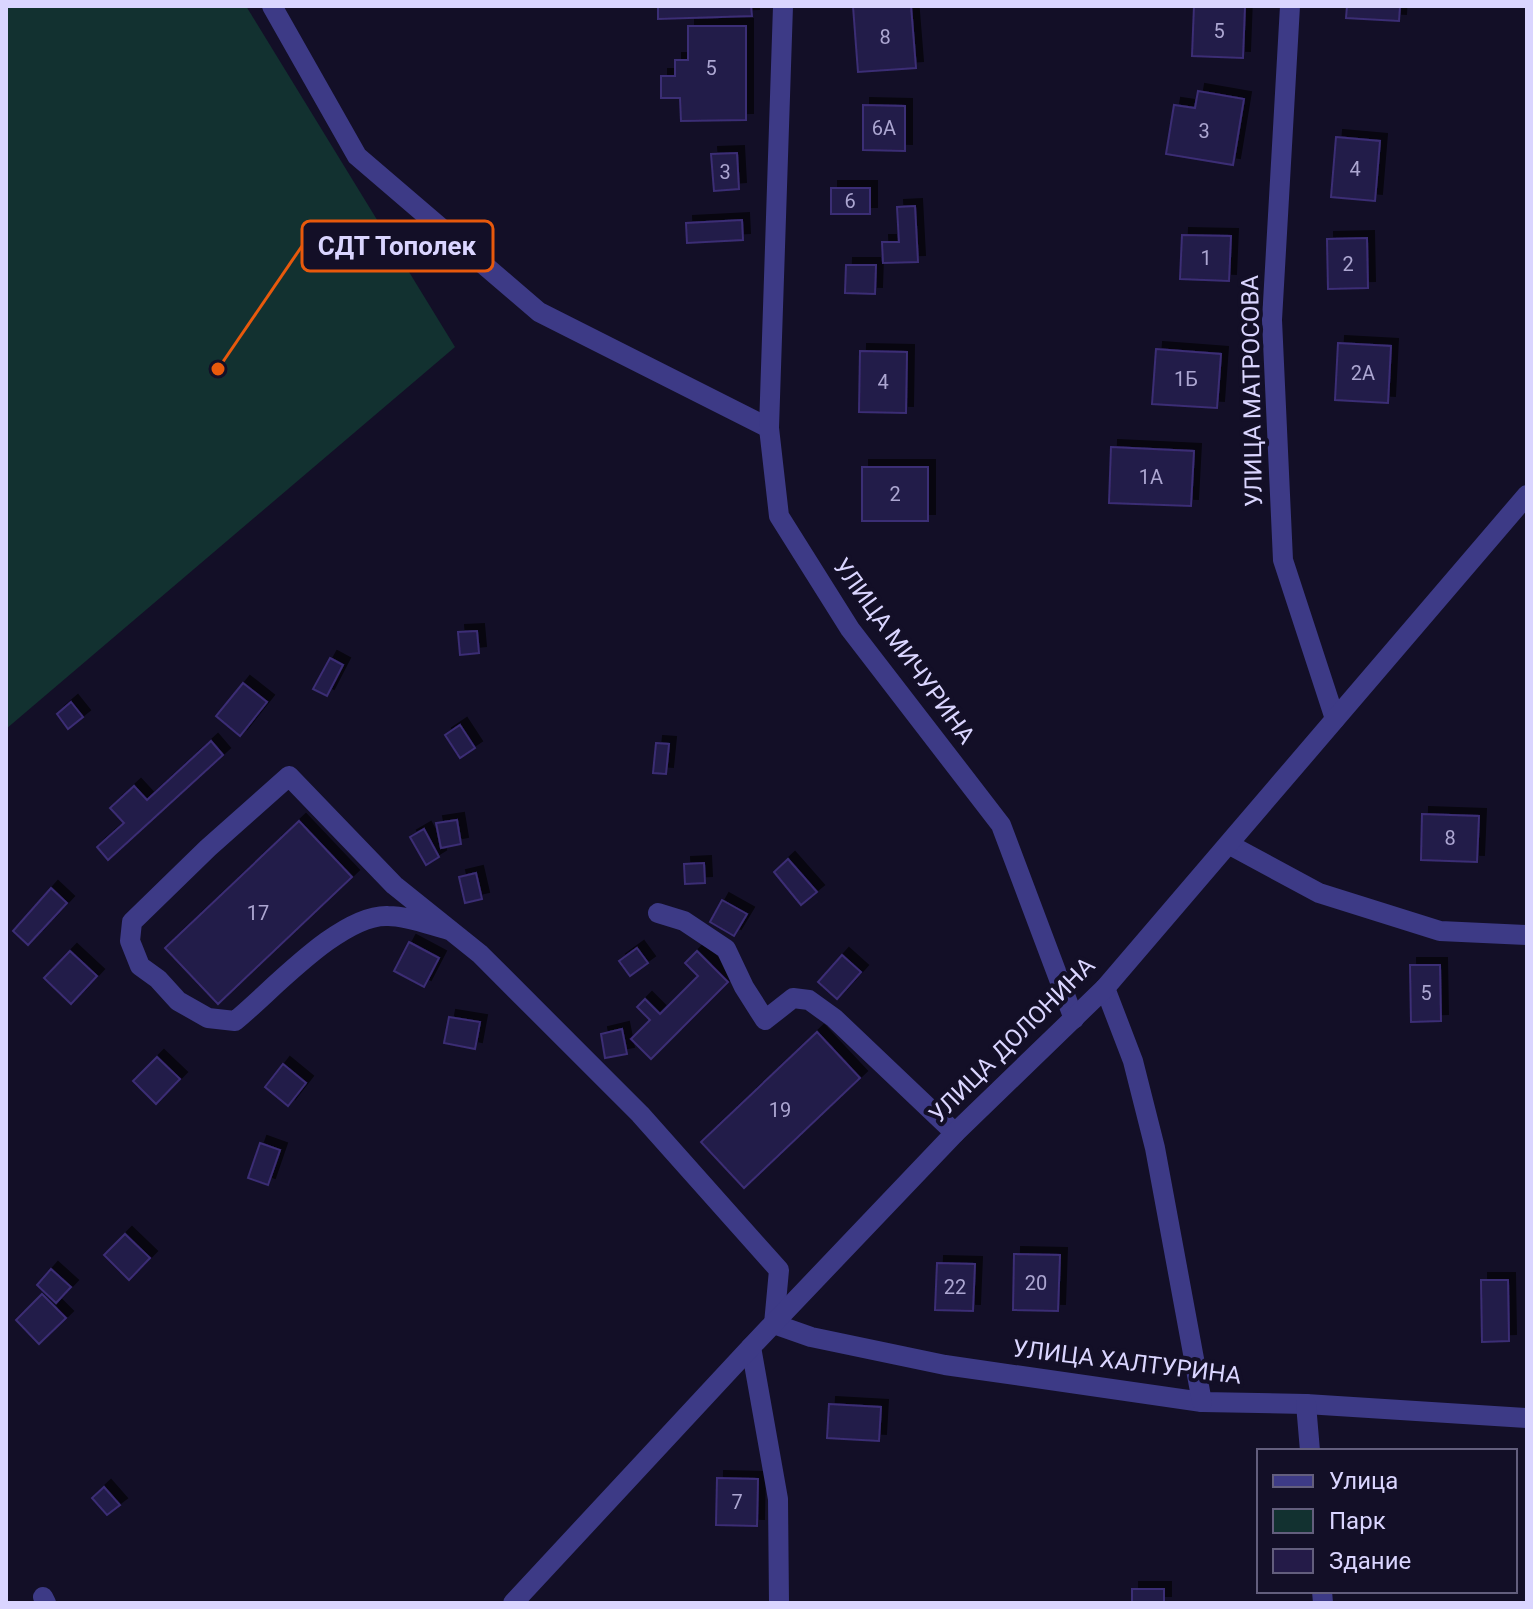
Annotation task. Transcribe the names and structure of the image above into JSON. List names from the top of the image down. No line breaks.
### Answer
{"streets":{"street":["УЛИЦА МАТРОСОВА","УЛИЦА МИЧУРИНА","УЛИЦА ДОЛОНИНА","УЛИЦА ХАЛТУРИНА"]},"crossings":[["УЛИЦА МАТРОСОВА","УЛИЦА ДОЛОНИНА"],["УЛИЦА МИЧУРИНА","УЛИЦА ДОЛОНИНА"],["УЛИЦА ДОЛОНИНА","УЛИЦА ХАЛТУРИНА"]],"places":["СДТ Тополек"],"house_numbers":["5","8","5","6А","3","4","3","6","1","2","2А","1Б","4","1А","2","8","17","5","19","20","22","7"],"legend":["Улица","Парк","Здание"]}
